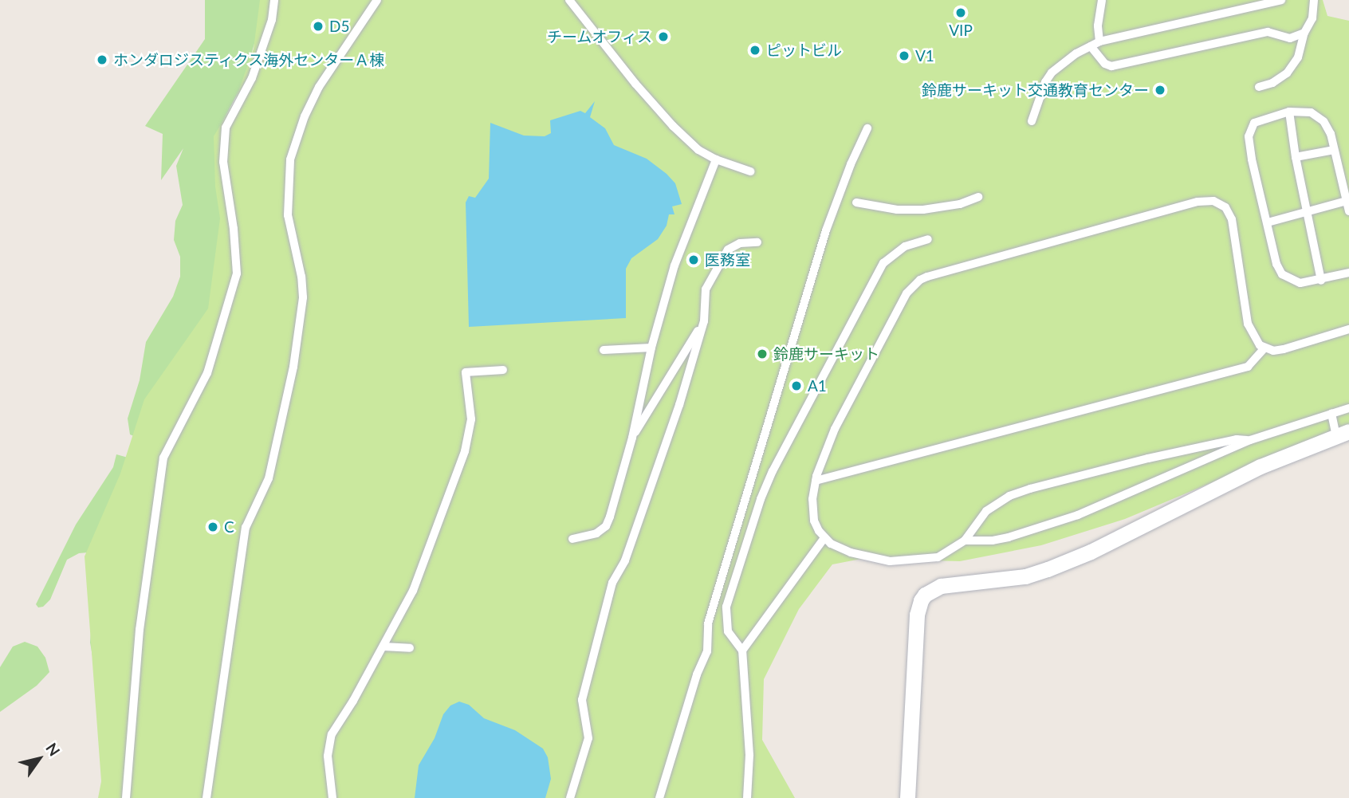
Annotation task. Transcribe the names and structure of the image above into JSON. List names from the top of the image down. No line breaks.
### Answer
{"places":["VIP","D5","チームオフィス","ピットビル","V1","ホンダロジスティクス海外センターＡ棟","鈴鹿サーキット交通教育センター","医務室","鈴鹿サーキット","A1","C"],"north":"top right"}
